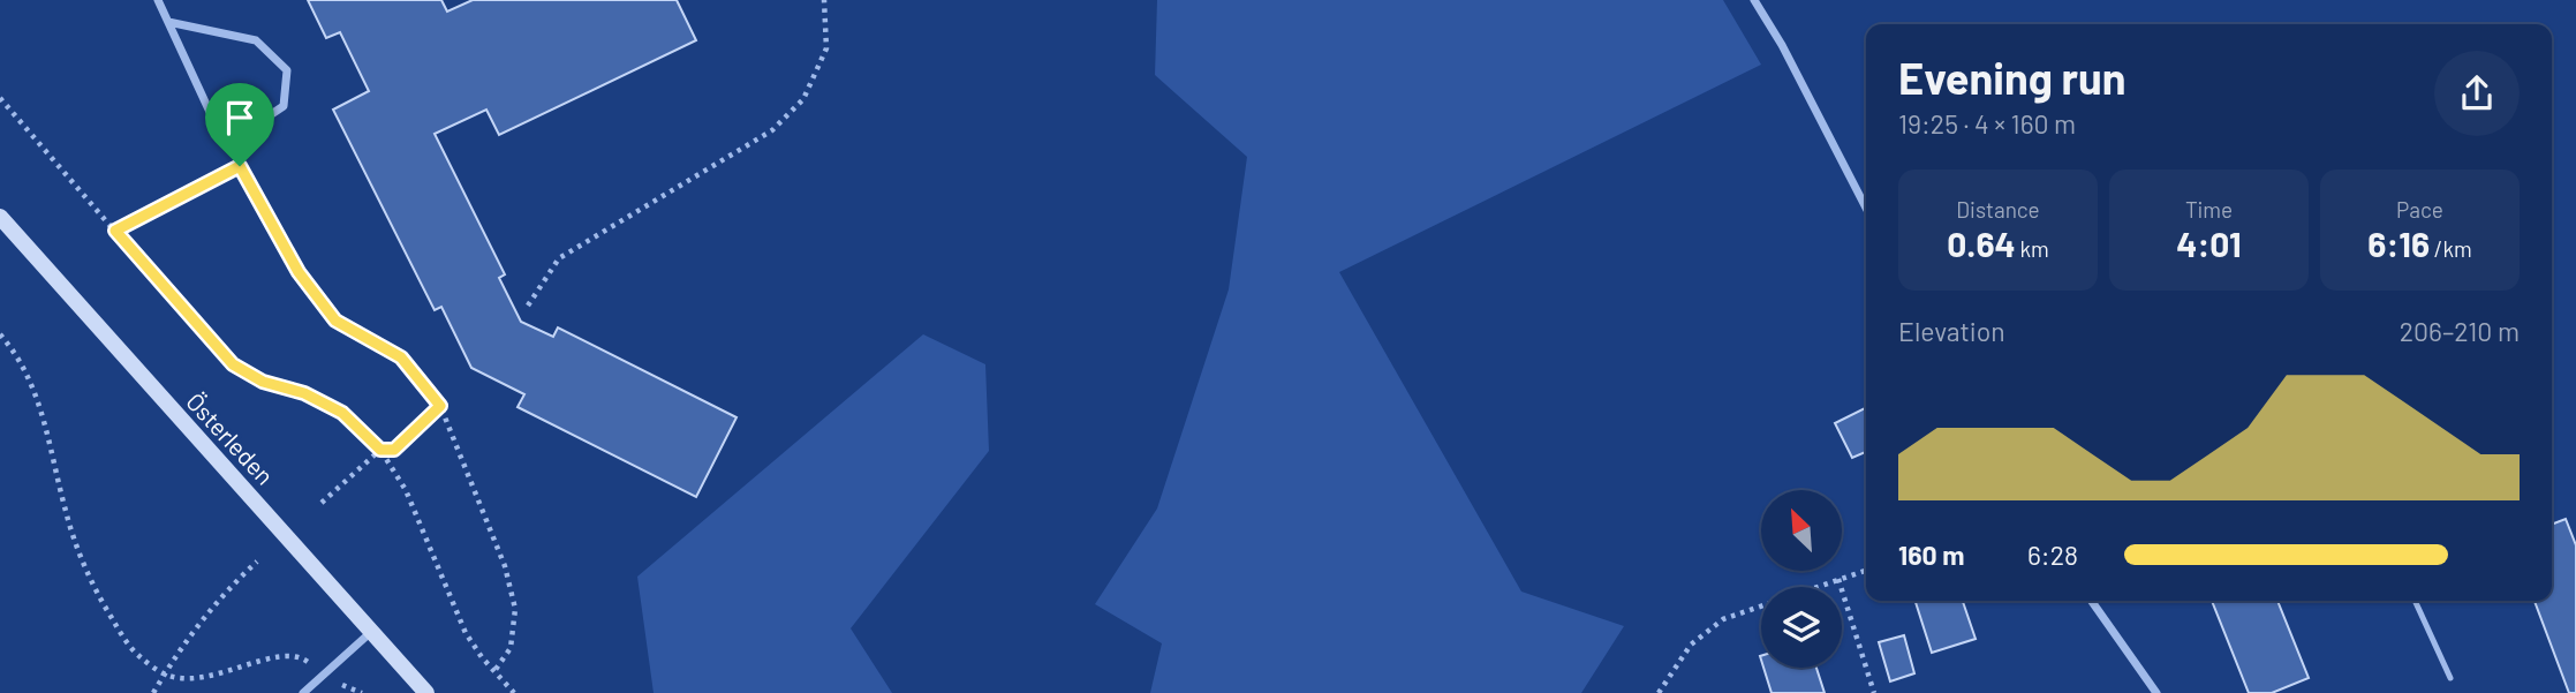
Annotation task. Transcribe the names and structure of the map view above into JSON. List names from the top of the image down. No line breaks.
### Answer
{"streets":{"main road":["Österleden"]},"north":"top left","page":{"heading":["Evening run","19:25 · 4 × 160 m"],"stats":[["Distance","0.64 km"],["Time","4:01"],["Pace","6:16 /km"]],"chart":["Elevation","206–210 m"],"list":[{"name":"160 m","note":"6:28"}]}}
